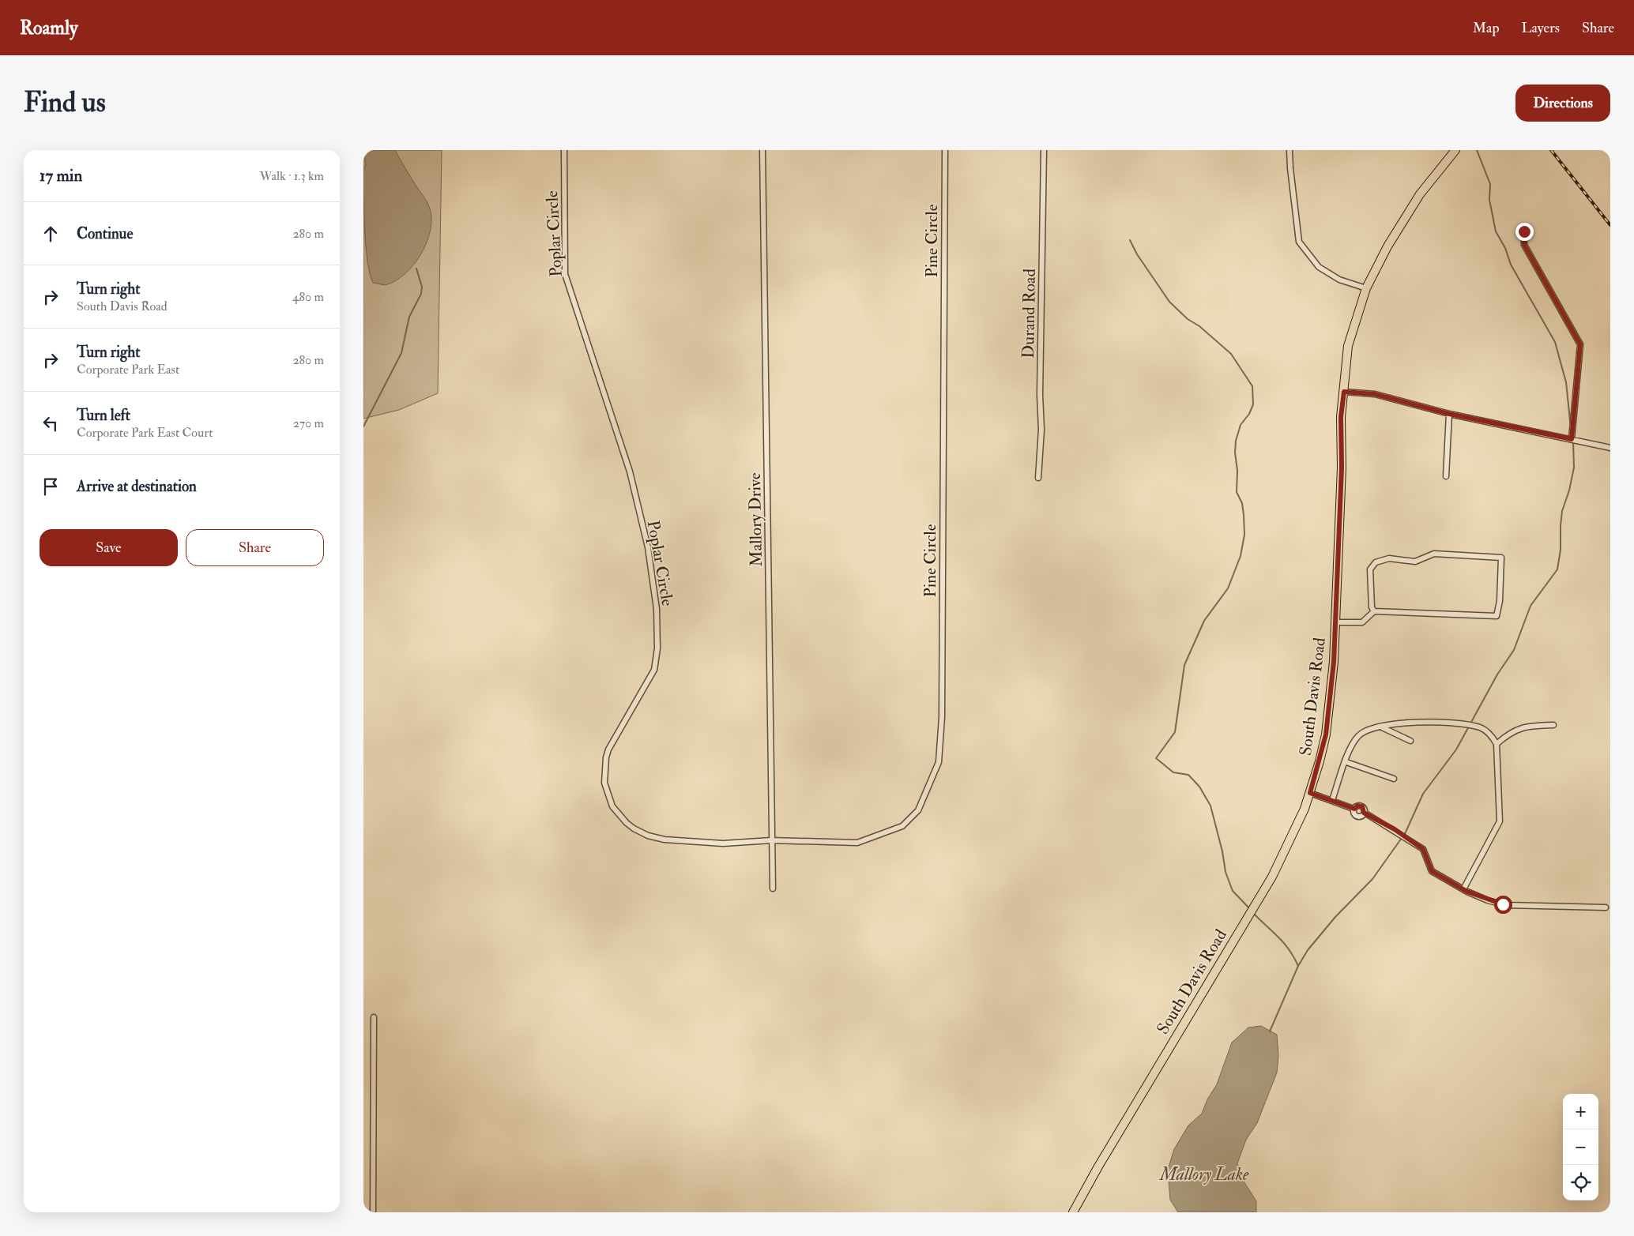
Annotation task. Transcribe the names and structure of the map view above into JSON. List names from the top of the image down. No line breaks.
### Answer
{"streets":{"main road":["South Davis Road"],"street":["Poplar Circle","Pine Circle","Durand Road","Mallory Drive"]},"crossings":[["Poplar Circle","Pine Circle"],["Poplar Circle","Mallory Drive"],["Pine Circle","Mallory Drive"]],"water":["Mallory Lake"],"page":{"header":"Roamly","nav":["Map","Layers","Share"],"buttons":["Directions",["Save","Share"]],"title":"Find us","heading":["17 min","Walk · 1.3 km"],"list":[["Continue","280 m"],["Turn right","South Davis Road","480 m"],["Turn right","Corporate Park East","280 m"],["Turn left","Corporate Park East Court","270 m"],"Arrive at destination"],"map_buttons":["+","−"]}}
